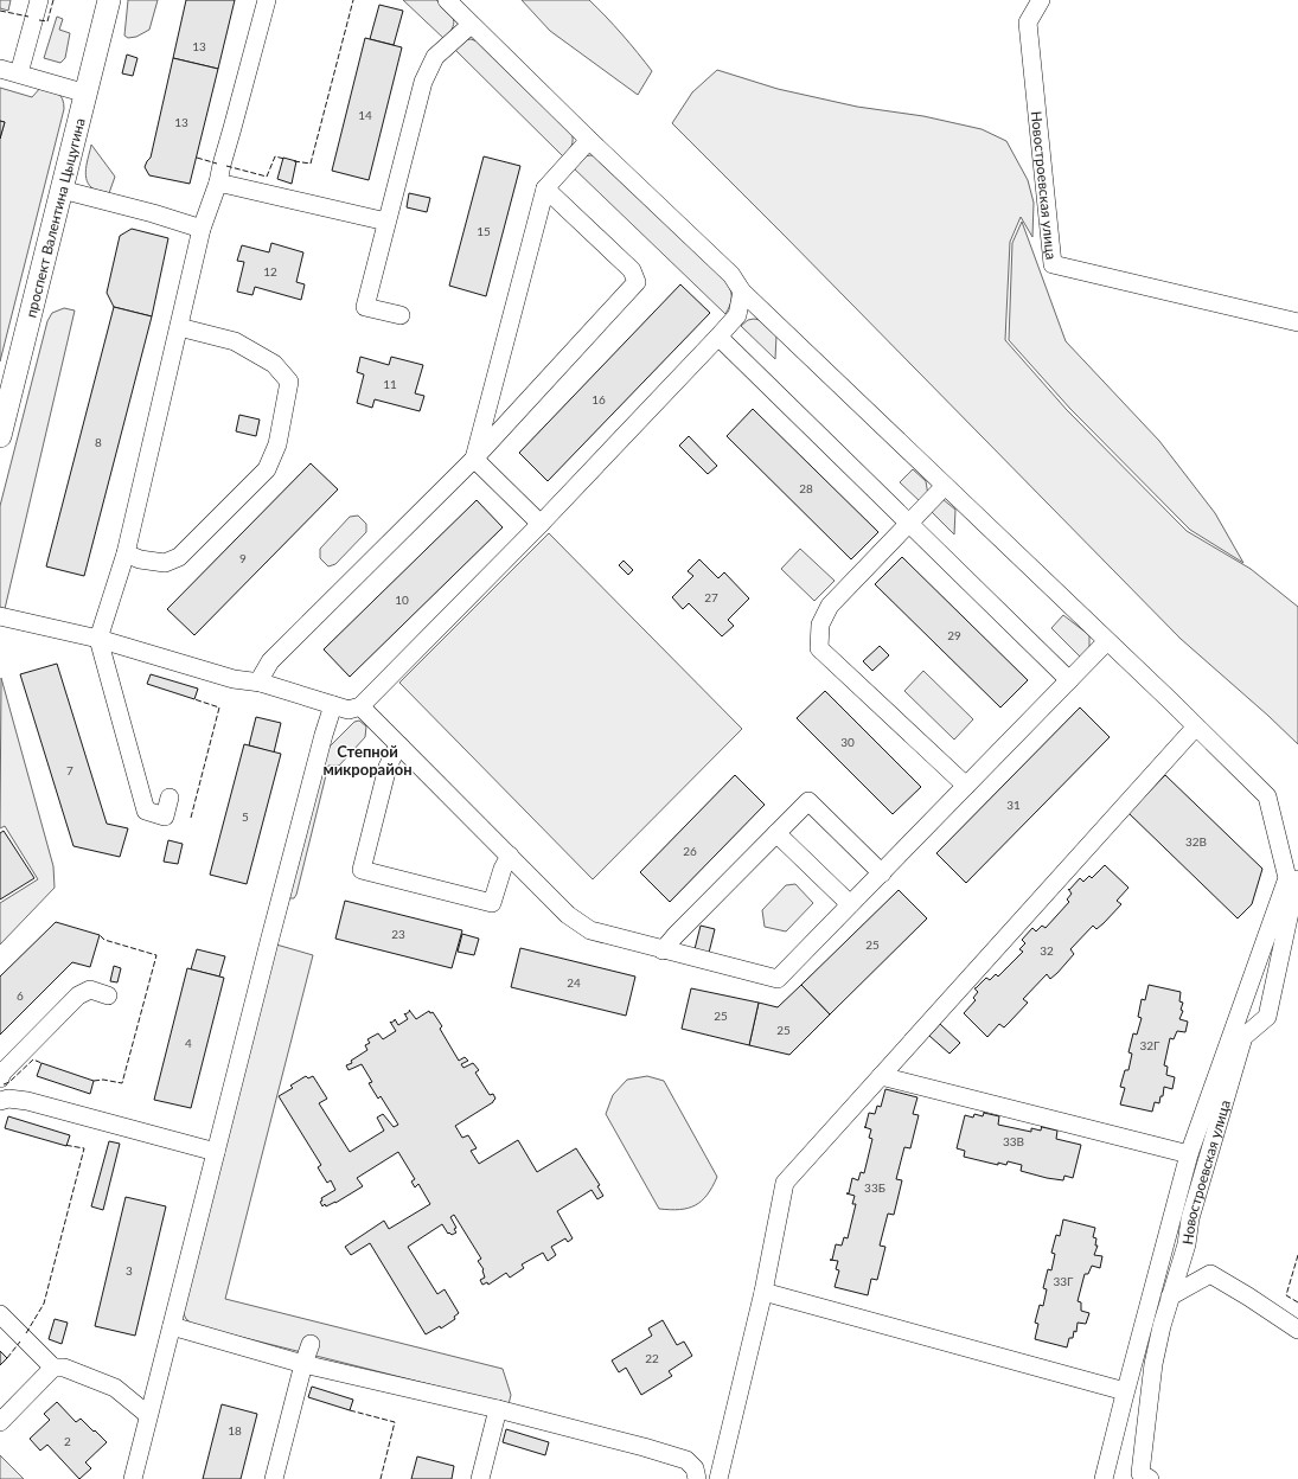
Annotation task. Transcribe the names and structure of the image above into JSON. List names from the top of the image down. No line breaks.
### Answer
{"streets":{"main road":["проспект Валентина Цыцугина"],"street":["Новостроевская улица"]},"districts":["Степной микрорайон"],"house_numbers":["13","14","13","15","12","11","16","8","28","9","27","10","29","30","7","31","5","32В","26","23","25","32","24","6","25","25","4","32Г","33В","33Б","3","33Г","22","18","2"]}
